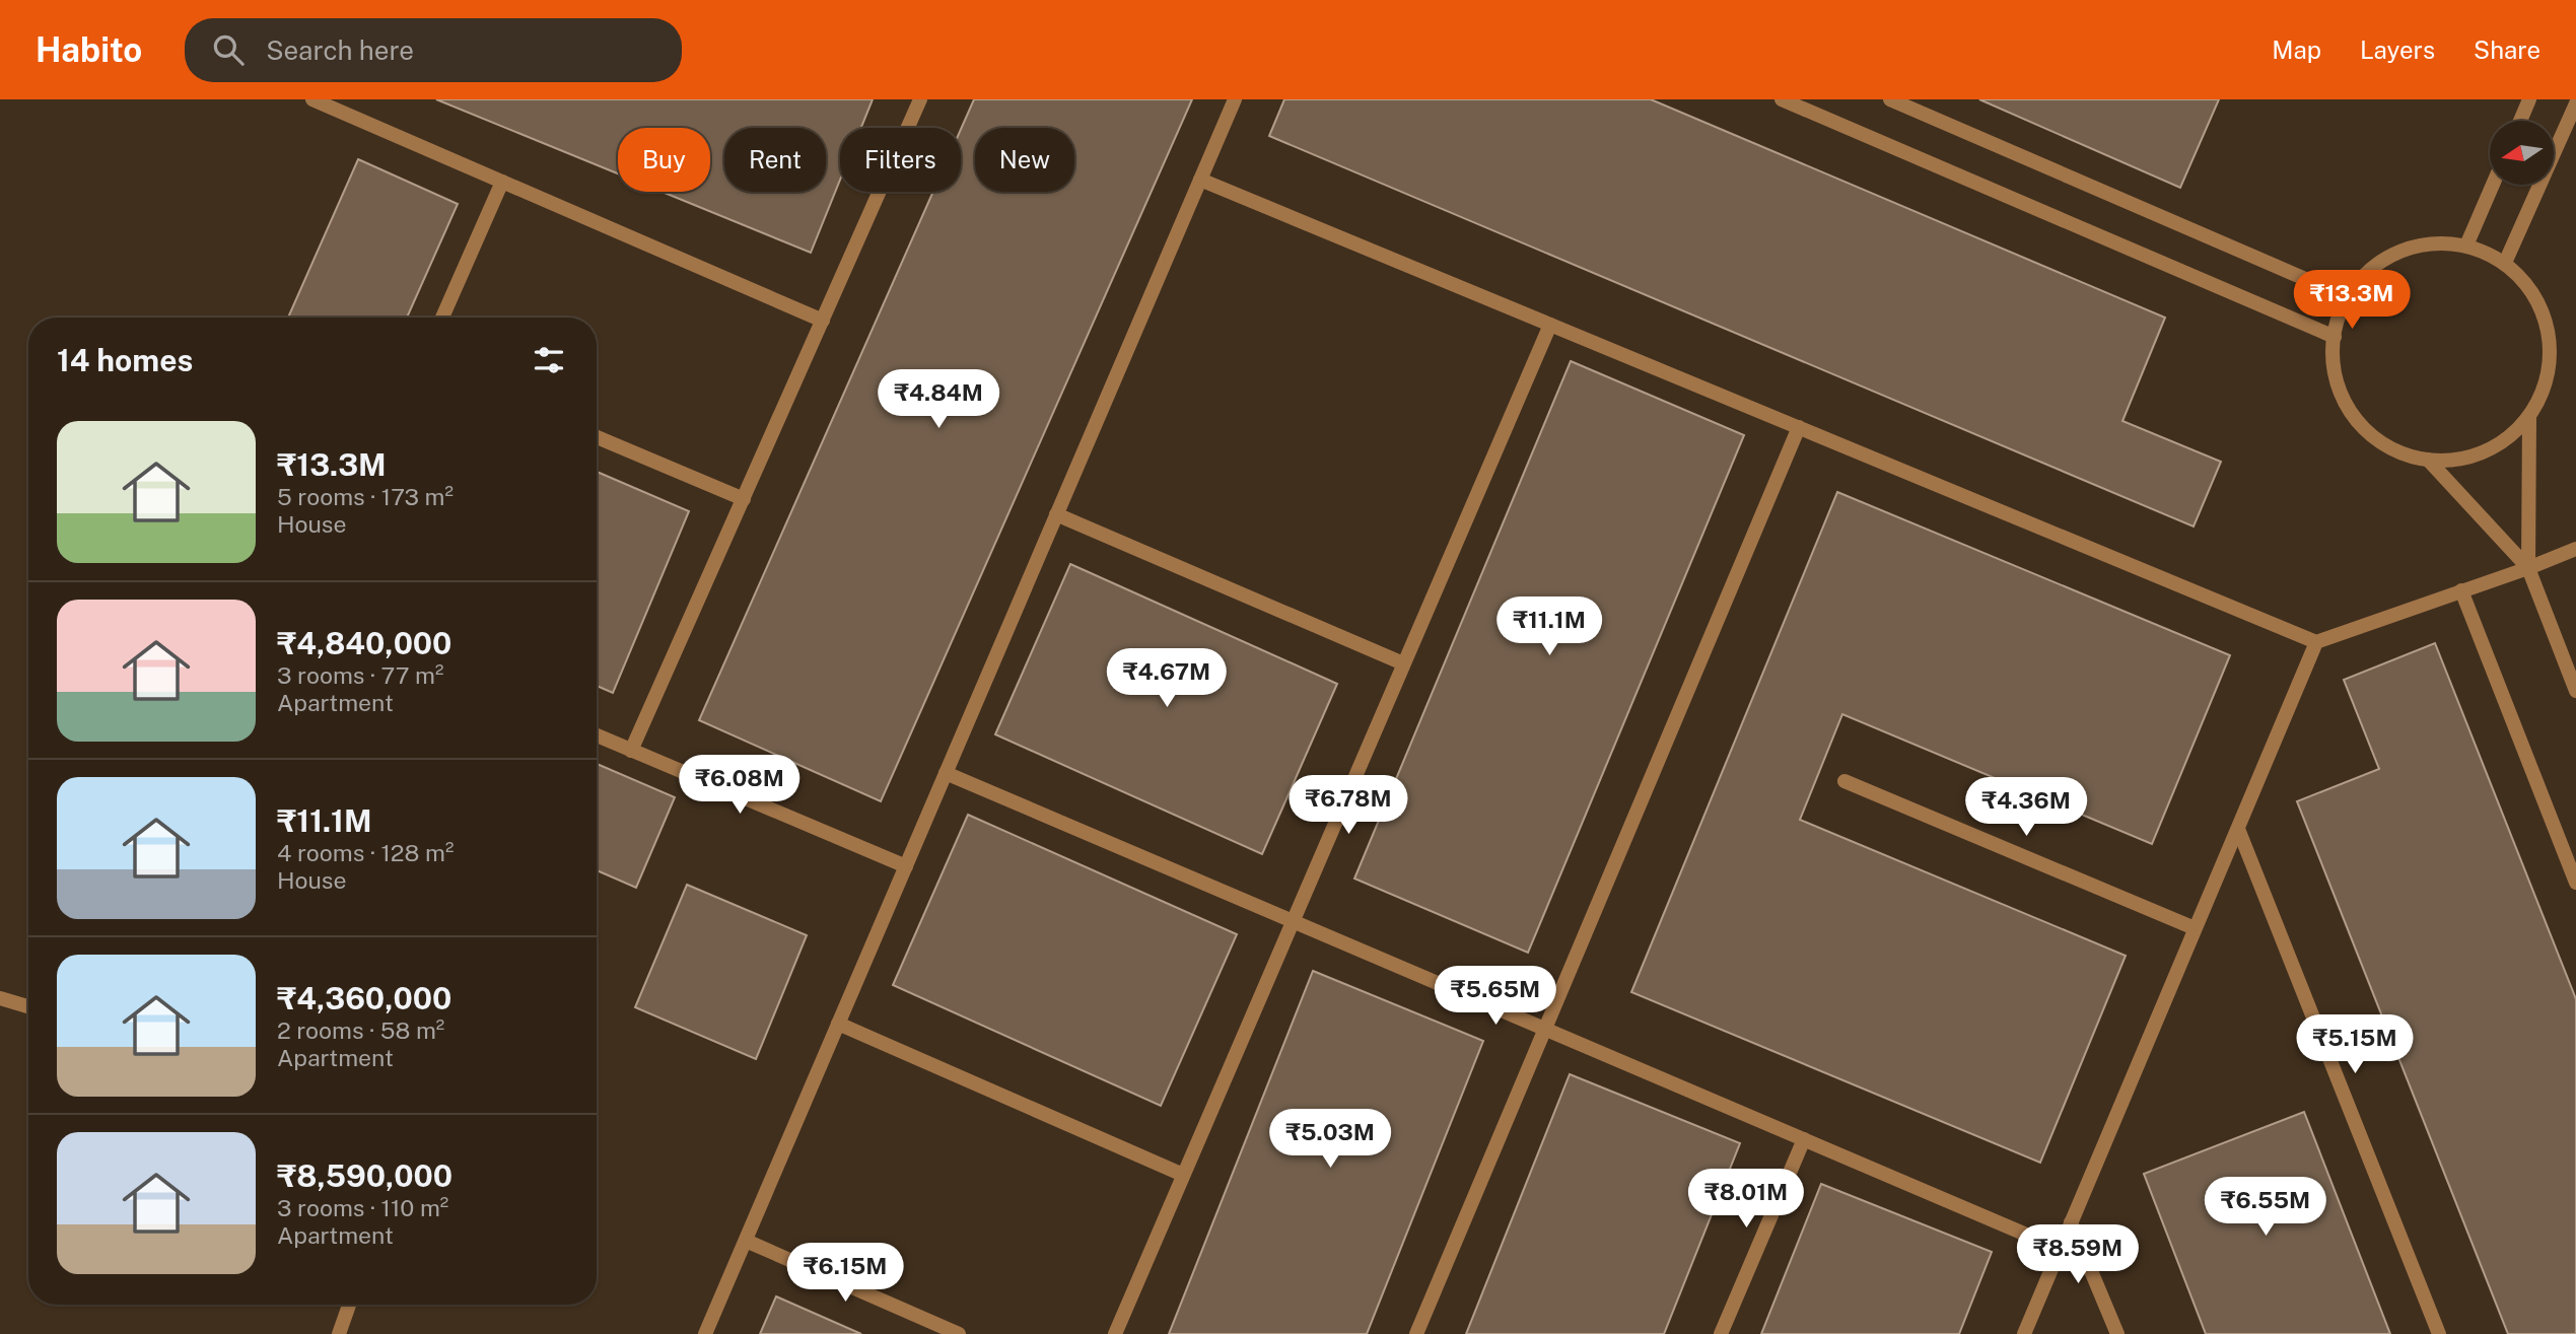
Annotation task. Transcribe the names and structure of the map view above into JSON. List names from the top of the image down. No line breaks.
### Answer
{"north":"left","page":{"header":"Habito","search":"Search here","nav":["Map","Layers","Share"],"chip":["Buy","Rent","Filters","New"],"price":["₹13.3M","₹4.84M","₹11.1M","₹4.67M","₹6.08M","₹6.78M","₹4.36M","₹5.65M","₹5.15M","₹5.03M","₹8.01M","₹6.55M","₹8.59M","₹6.15M"],"heading":"14 homes","list":[{"name":"₹13.3M","note":"5 rooms · 173 m² · House"},{"name":"₹4,840,000","note":"3 rooms · 77 m² · Apartment"},{"name":"₹11.1M","note":"4 rooms · 128 m² · House"},{"name":"₹4,360,000","note":"2 rooms · 58 m² · Apartment"},{"name":"₹8,590,000","note":"3 rooms · 110 m² · Apartment"}]}}
